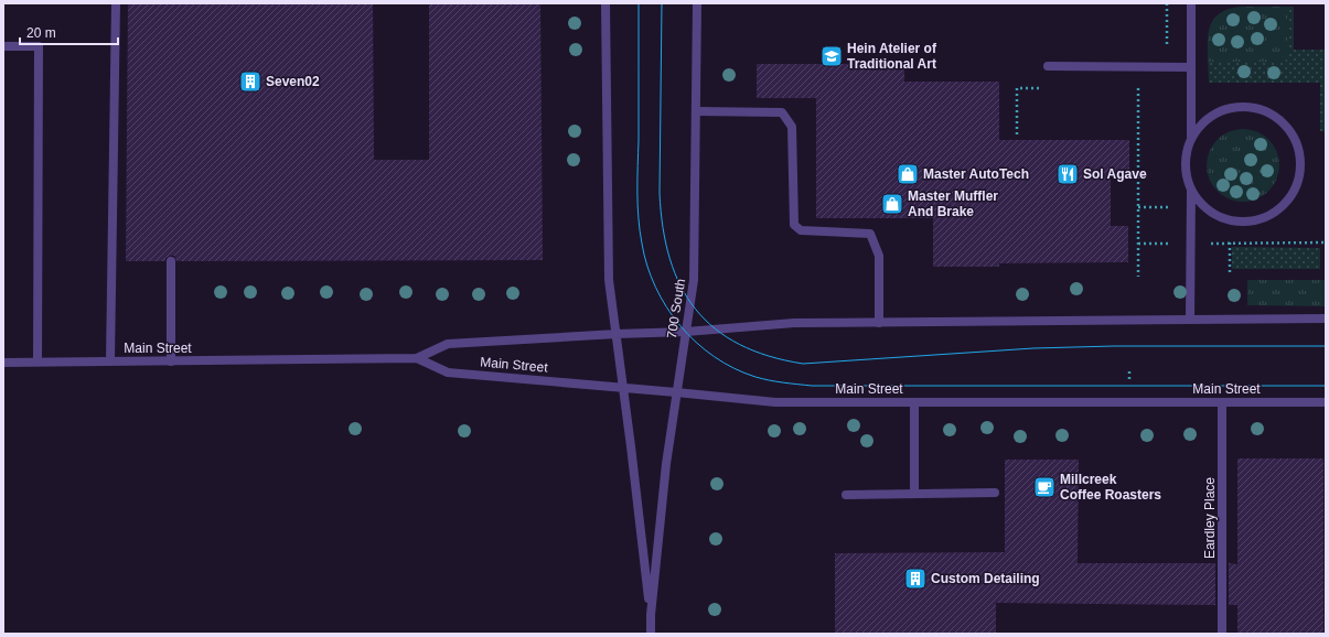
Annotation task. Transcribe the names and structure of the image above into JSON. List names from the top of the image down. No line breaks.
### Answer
{"streets":{"street":["700 South","Main Street","Eardley Place"]},"crossings":[["700 South","Main Street"],["Main Street","Eardley Place"]],"places":{"school or university":["Hein Atelier of Traditional Art"],"building":["Seven02","Custom Detailing"],"shop":["Master AutoTech","Master Muffler And Brake"],"restaurant":["Sol Agave"],"cafe":["Millcreek Coffee Roasters"]},"scale_bar":"20 m"}
